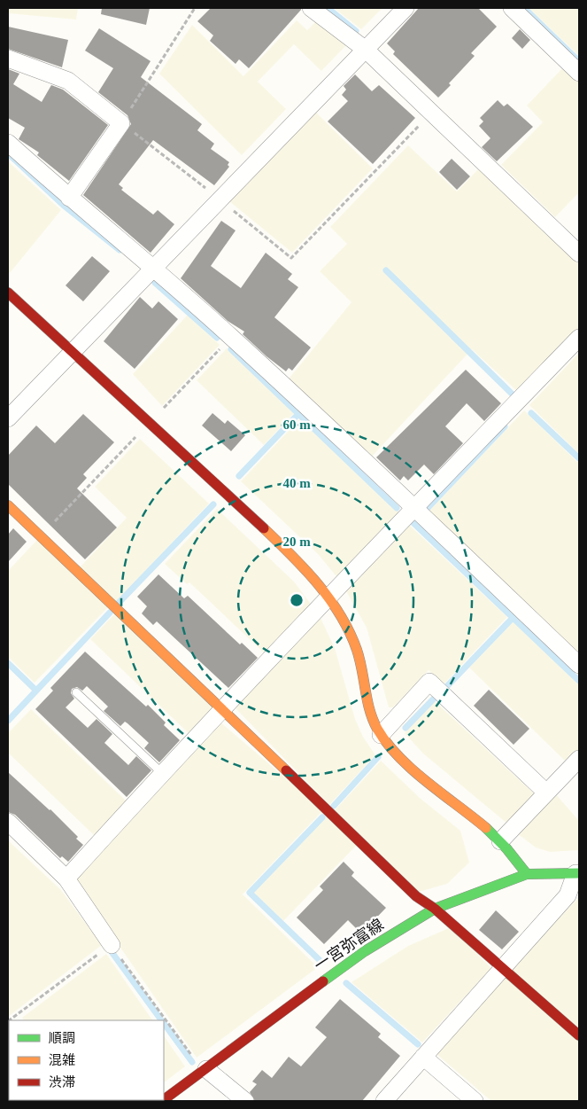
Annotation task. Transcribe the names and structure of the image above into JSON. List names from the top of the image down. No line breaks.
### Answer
{"streets":{"street":["一宮弥富線"]},"legend":["順調","混雑","渋滞"],"rings":["60 m","40 m","20 m"]}
